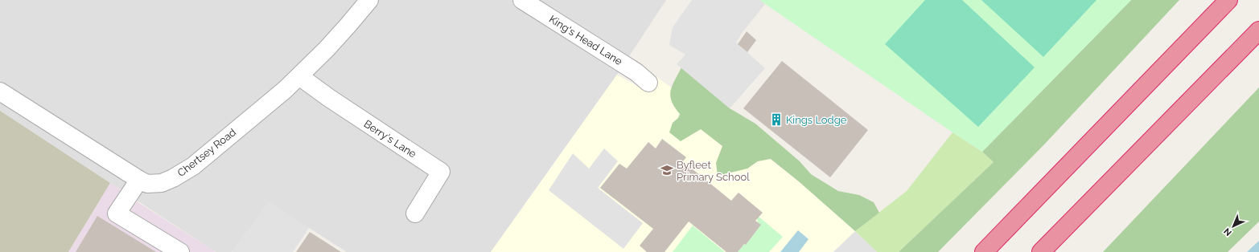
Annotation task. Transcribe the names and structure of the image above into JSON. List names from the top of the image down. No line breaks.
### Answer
{"streets":{"street":["King's Head Lane","Berry's Lane","Chertsey Road"]},"crossings":[["Berry's Lane","Chertsey Road"]],"places":{"building":["Kings Lodge"],"school or university":["Byfleet Primary School"]},"north":"bottom left"}
